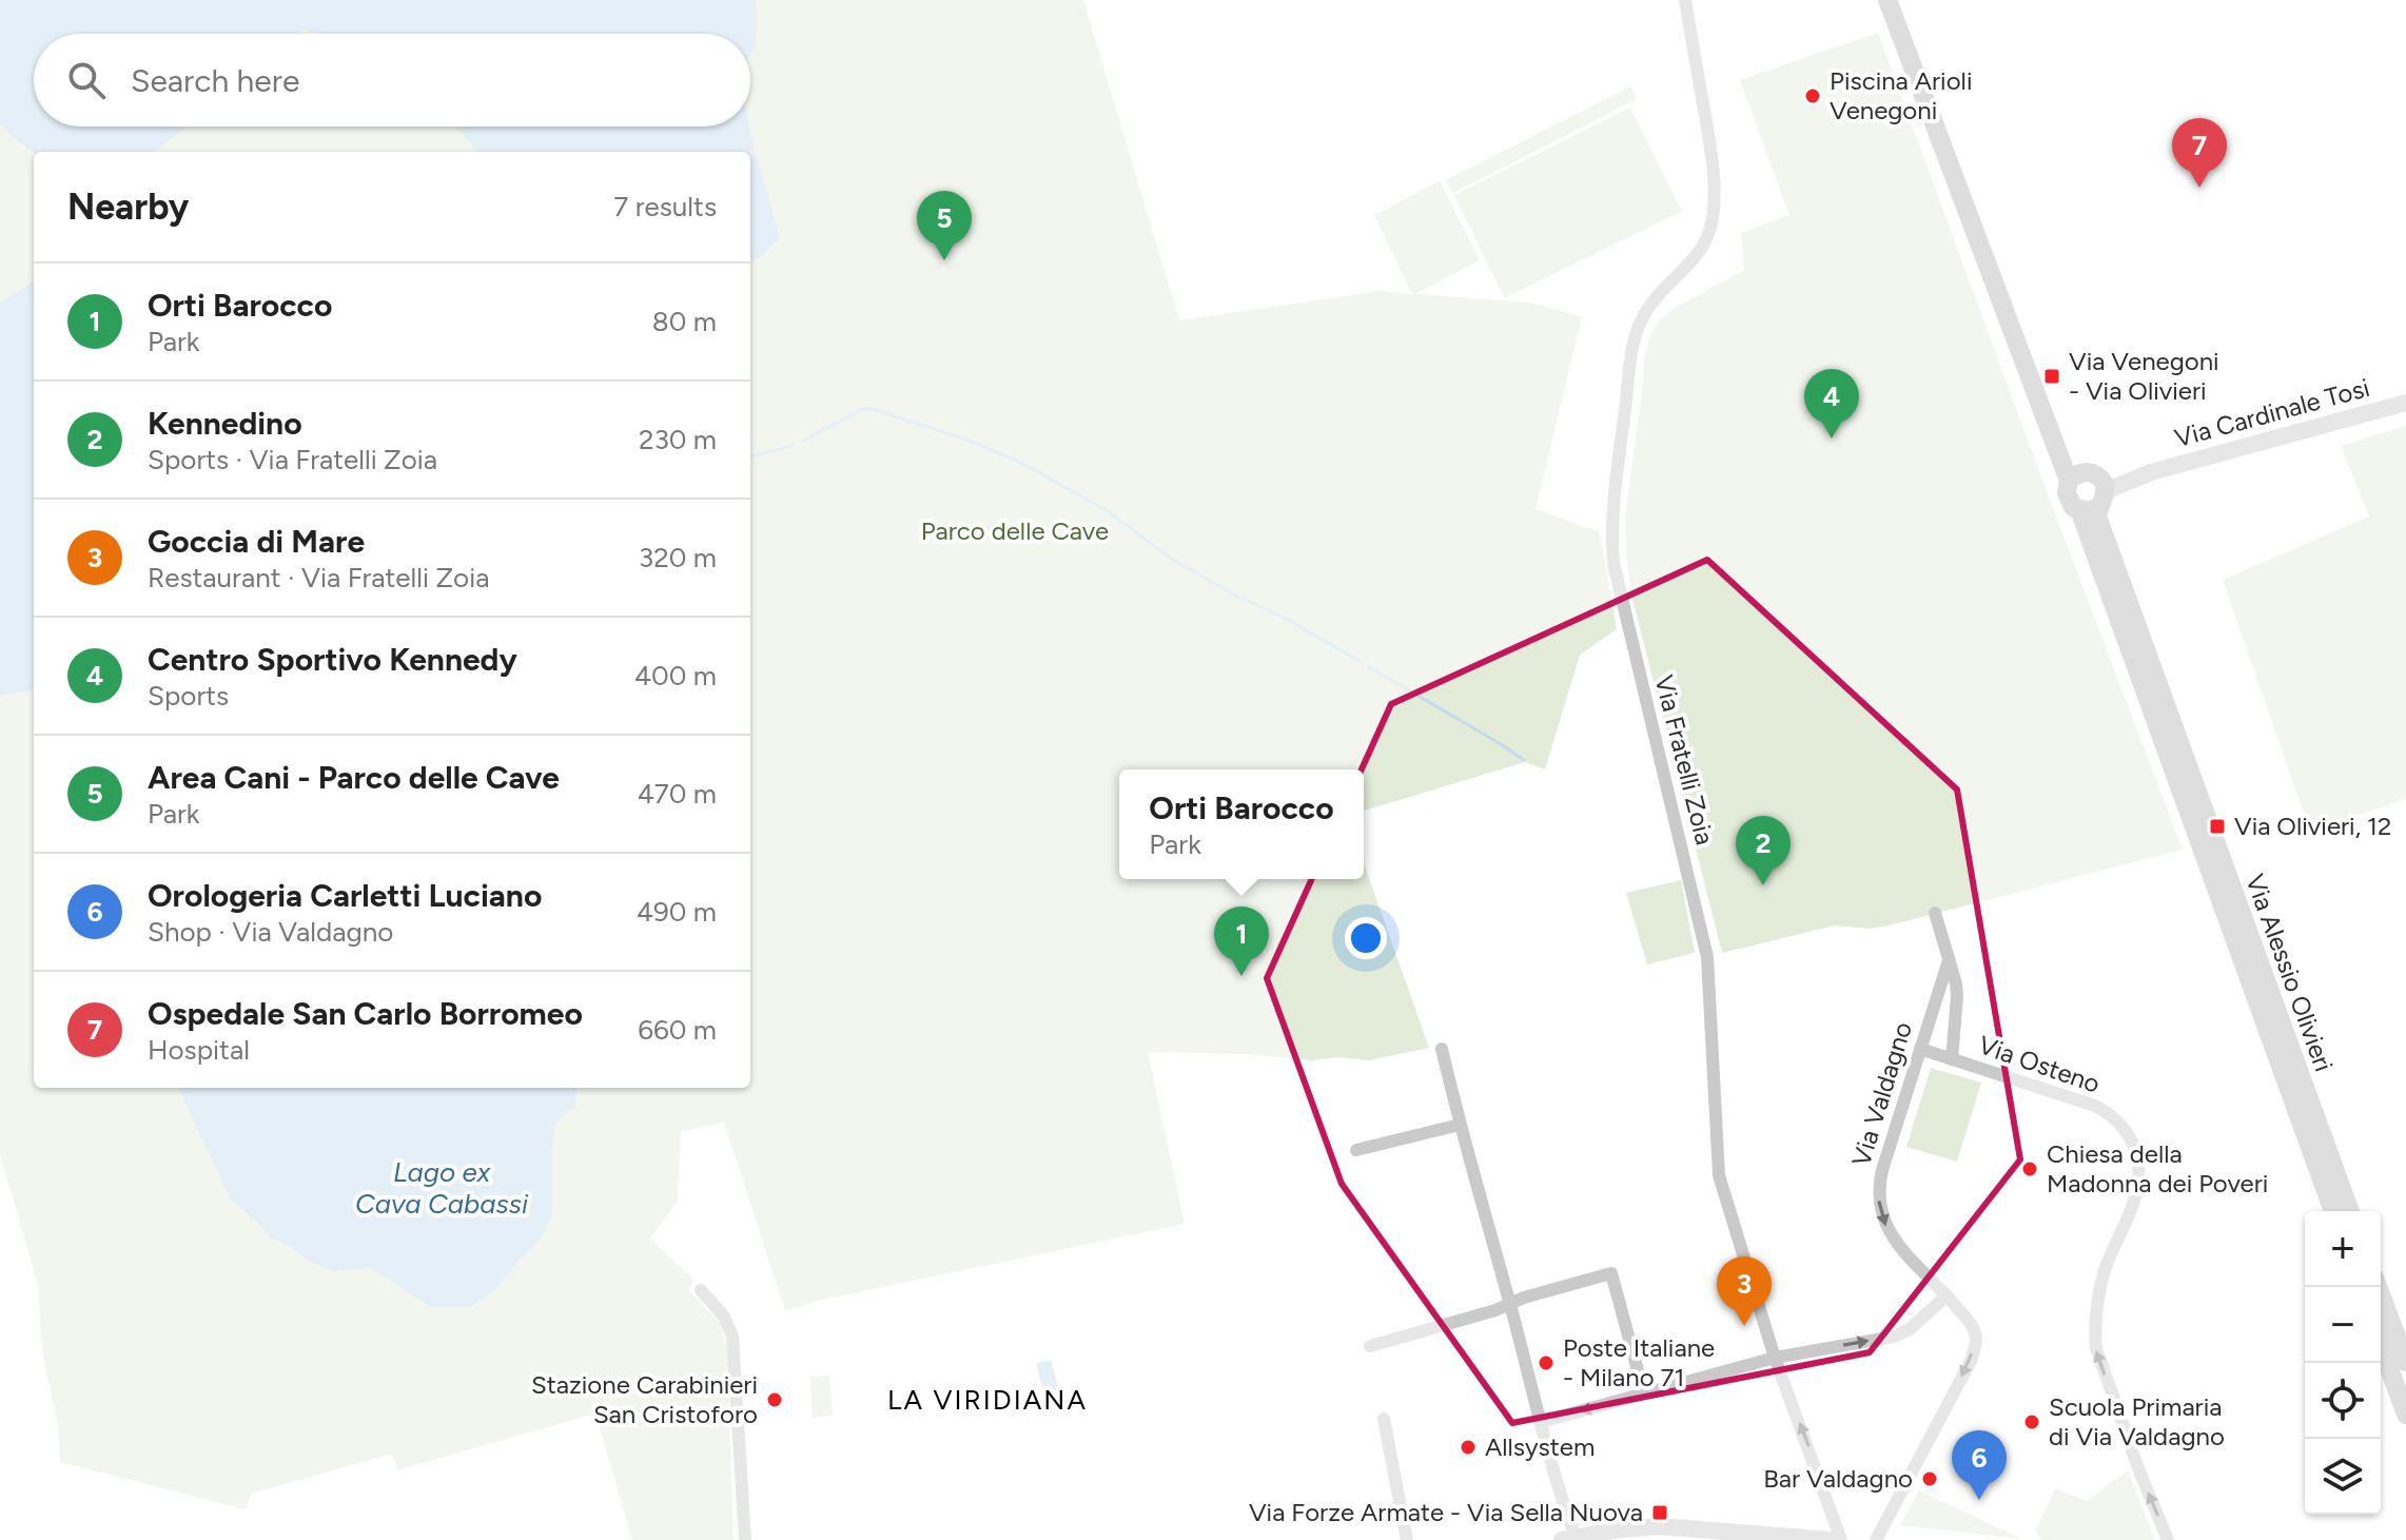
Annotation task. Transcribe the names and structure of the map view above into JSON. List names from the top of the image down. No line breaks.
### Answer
{"streets":{"main road":["Via Alessio Olivieri"],"street":["Via Cardinale Tosi","Via Fratelli Zoia","Via Osteno","Via Valdagno"]},"crossings":[["Via Cardinale Tosi","Via Alessio Olivieri"],["Via Osteno","Via Valdagno"]],"one_way":["Via Osteno","Via Valdagno"],"districts":["LA VIRIDIANA"],"water":["Lago ex Cava Cabassi"],"parks":["Parco delle Cave"],"places":{"other":["Piscina Arioli Venegoni","Chiesa della Madonna dei Poveri","Poste Italiane - Milano 71","Stazione Carabinieri San Cristoforo","Scuola Primaria di Via Valdagno","Allsystem","Bar Valdagno"],"transit":["Via Venegoni - Via Olivieri","Via Olivieri, 12","Via Forze Armate - Via Sella Nuova"]},"page":{"search":"Search here","pins":["7","5","4","2","1","3","6"],"heading":["Nearby","7 results"],"list":[{"mark":"1","name":"Orti Barocco","note":"Park","value":"80 m"},{"mark":"2","name":"Kennedino","note":"Sports · Via Fratelli Zoia","value":"230 m"},{"mark":"3","name":"Goccia di Mare","note":"Restaurant · Via Fratelli Zoia","value":"320 m"},{"mark":"4","name":"Centro Sportivo Kennedy","note":"Sports","value":"400 m"},{"mark":"5","name":"Area Cani - Parco delle Cave","note":"Park","value":"470 m"},{"mark":"6","name":"Orologeria Carletti Luciano","note":"Shop · Via Valdagno","value":"490 m"},{"mark":"7","name":"Ospedale San Carlo Borromeo","note":"Hospital","value":"660 m"}],"popup":["Orti Barocco","Park"],"map_buttons":["+","−"]}}
